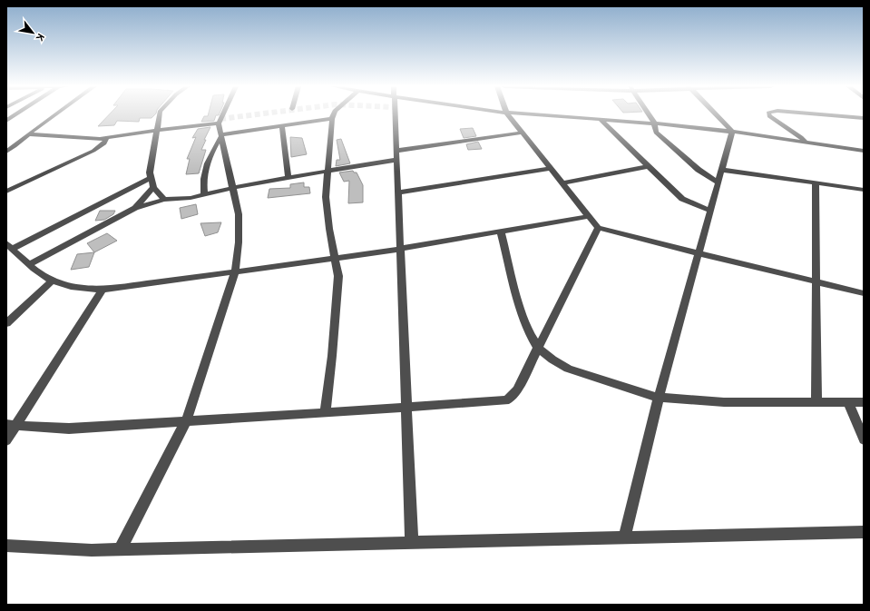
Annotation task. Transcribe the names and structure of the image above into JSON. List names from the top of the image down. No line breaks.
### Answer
{"north":"bottom right"}
